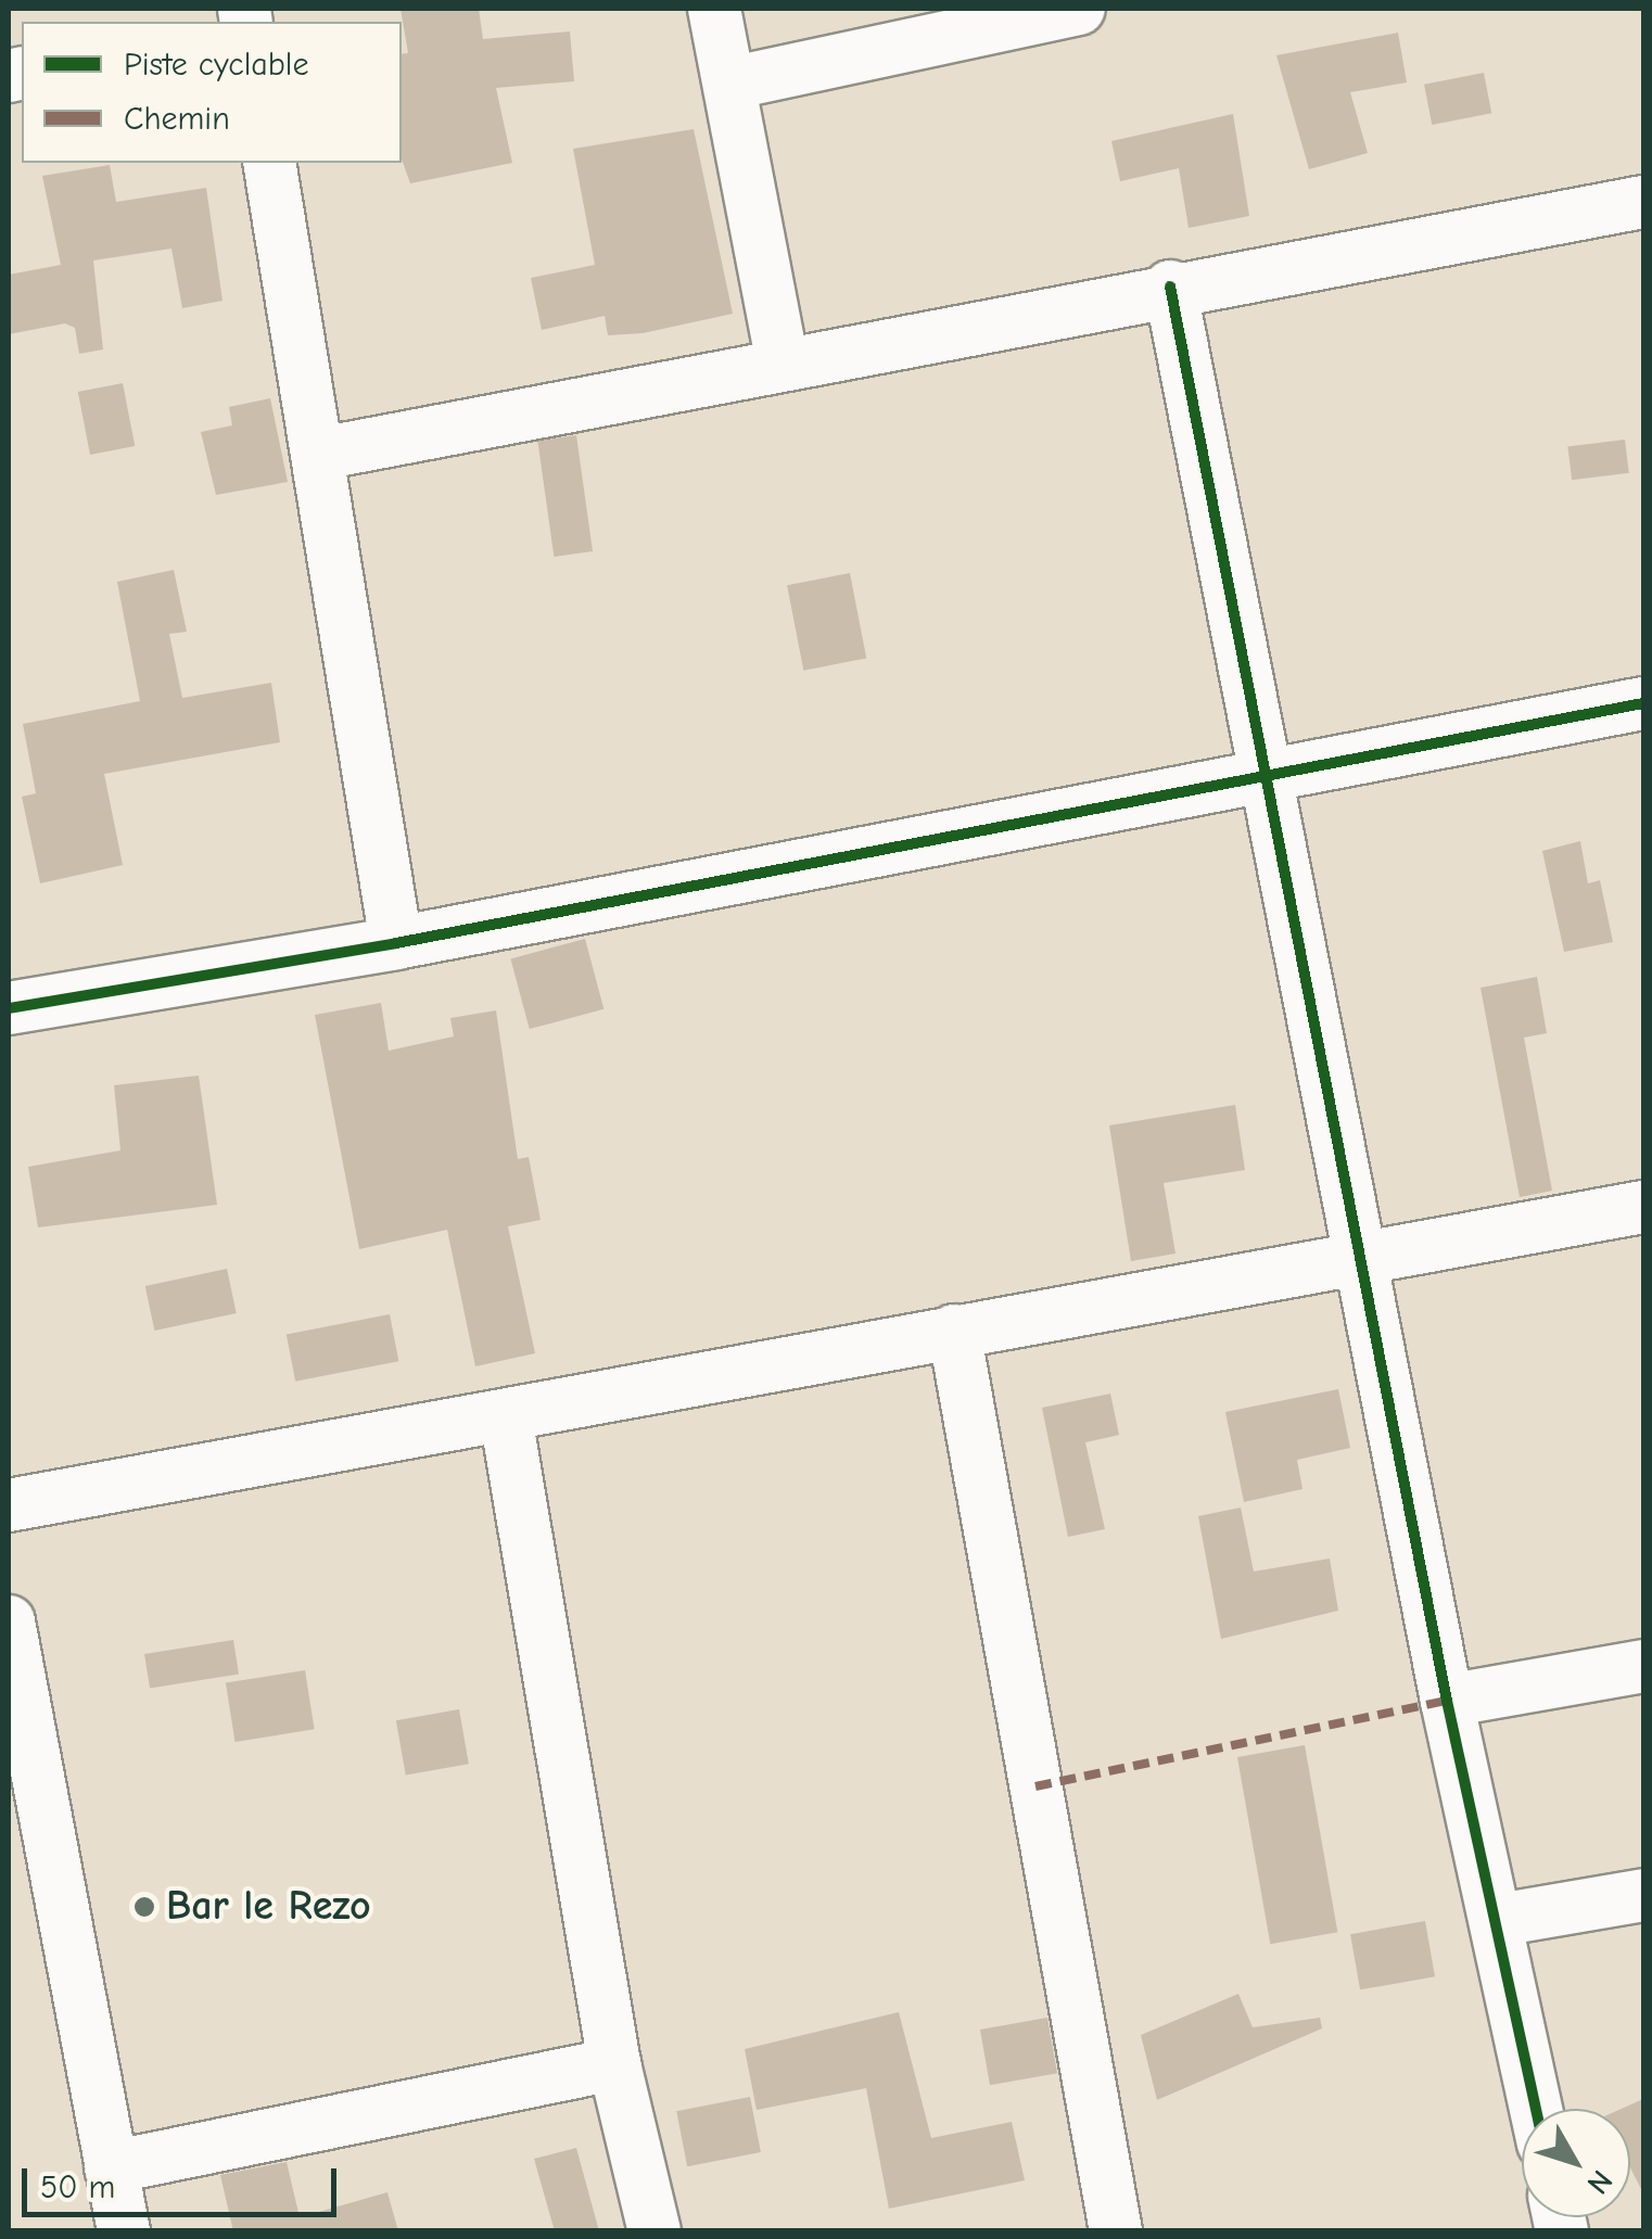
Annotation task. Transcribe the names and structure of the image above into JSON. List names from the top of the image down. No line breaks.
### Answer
{"places":["Bar le Rezo"],"legend":["Piste cyclable","Chemin"],"scale_bar":"50 m","north":"bottom right"}
